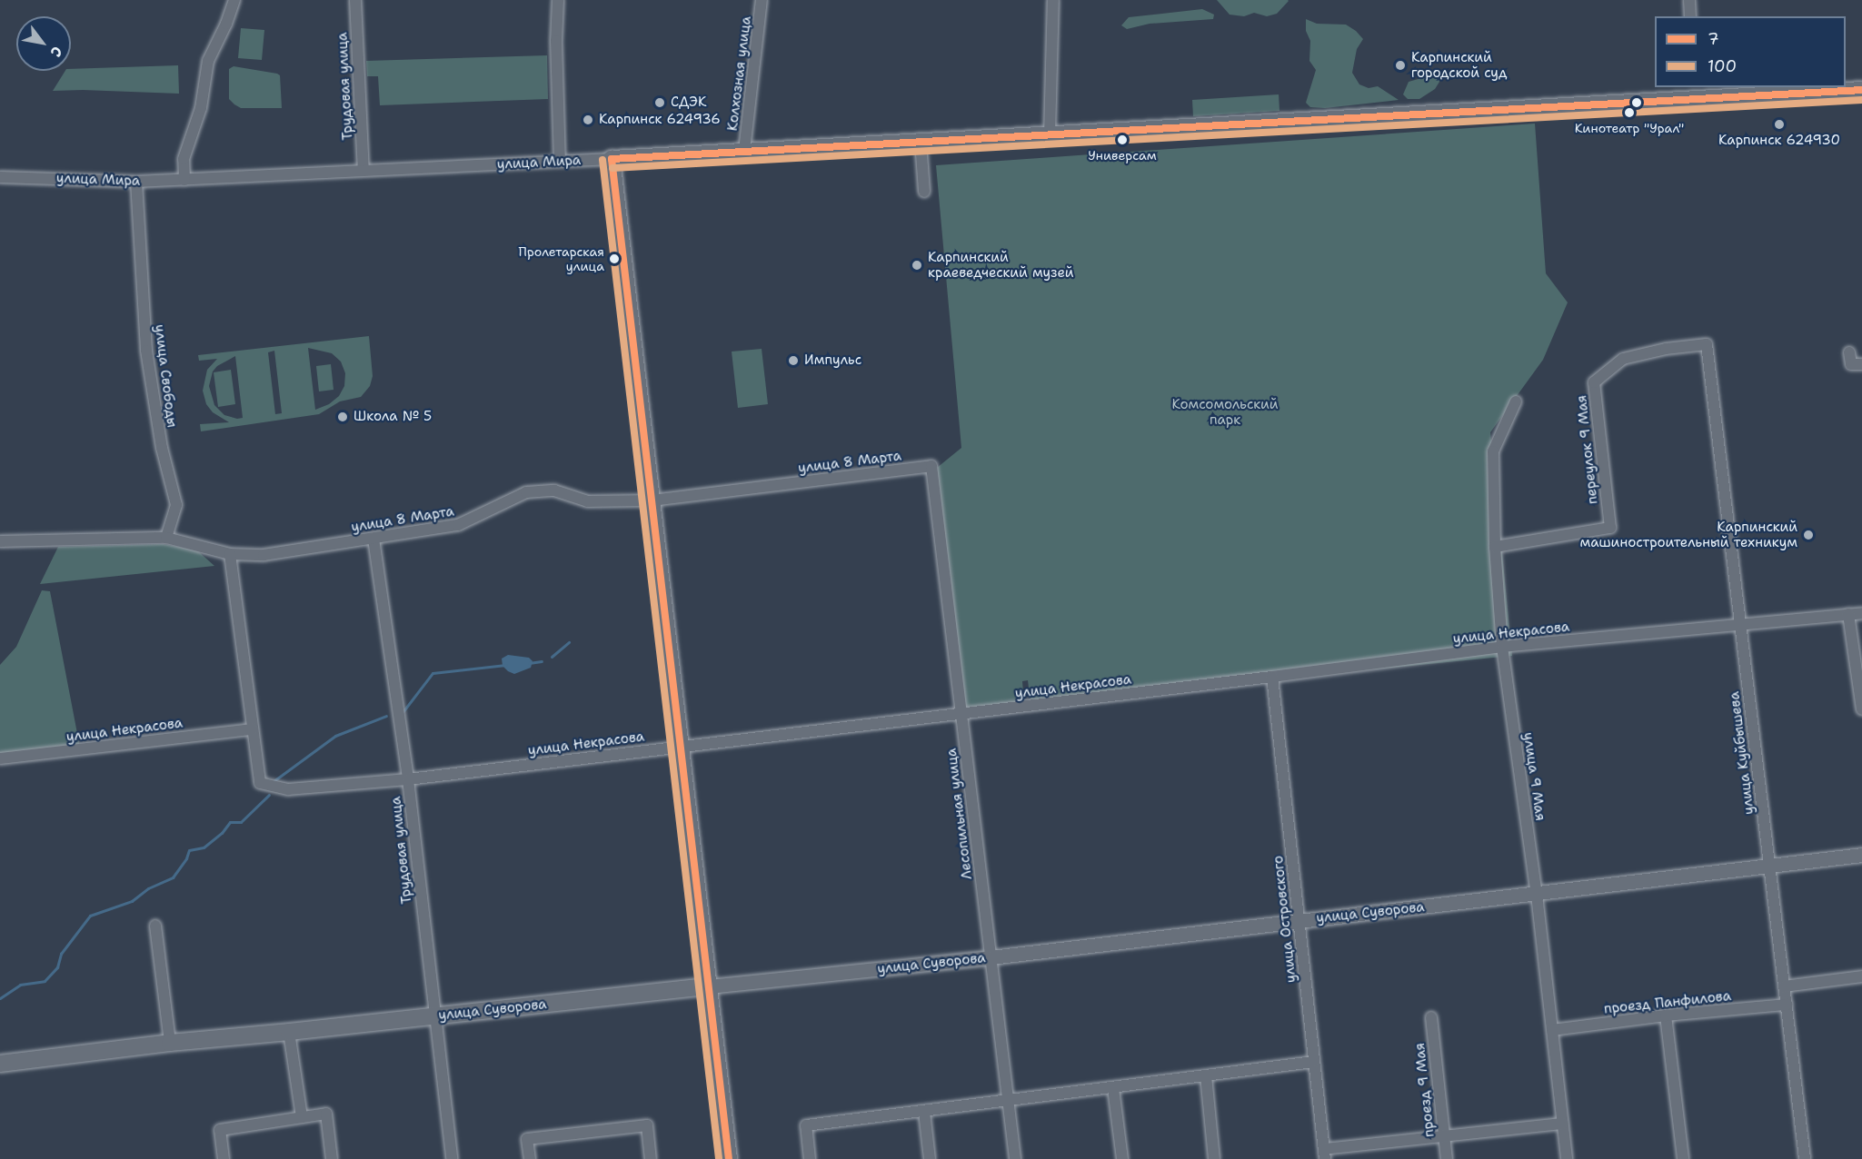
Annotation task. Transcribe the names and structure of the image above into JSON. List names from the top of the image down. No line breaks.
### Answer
{"streets":{"main road":["улица Мира","улица Суворова"],"street":["Колхозная улица","Трудовая улица","улица Свободы","переулок 9 Мая","улица 8 Марта","улица Некрасова","улица Куйбышева","улица 9 Мая","Лесопильная улица","улица Островского","проезд Панфилова","проезд 9 Мая"]},"crossings":[["Колхозная улица","улица Мира"],["Трудовая улица","улица Мира"],["Трудовая улица","улица 8 Марта"],["Трудовая улица","улица Некрасова"],["Трудовая улица","улица Суворова"],["улица Мира","улица Свободы"],["улица Свободы","улица 8 Марта"],["переулок 9 Мая","улица Куйбышева"],["переулок 9 Мая","улица 9 Мая"],["улица 8 Марта","Лесопильная улица"],["улица Некрасова","улица Куйбышева"],["улица Некрасова","улица 9 Мая"],["улица Некрасова","Лесопильная улица"],["улица Некрасова","улица Островского"],["улица Куйбышева","улица Суворова"],["улица Куйбышева","проезд Панфилова"],["улица 9 Мая","улица Суворова"],["улица 9 Мая","проезд Панфилова"],["Лесопильная улица","улица Суворова"],["улица Суворова","улица Островского"]],"parks":["Комсомольский парк"],"places":["Карпинский городской суд","СДЭК","Кинотеатр \"Урал\"","Карпинск 624936","Карпинск 624930","Универсам","Пролетарская улица","Карпинский краеведческий музей","Импульс","Школа № 5","Карпинский машиностроительный техникум"],"lines":["transit line 7","transit line 100"],"legend":["7","100"],"north":"bottom right"}
